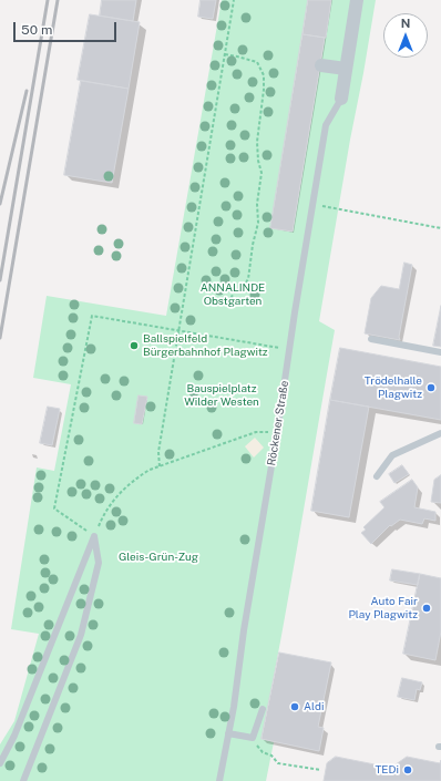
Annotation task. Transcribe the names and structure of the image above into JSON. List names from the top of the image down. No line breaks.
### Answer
{"streets":{"street":["Röckener Straße"]},"parks":["ANNALINDE Obstgarten","Bauspielplatz Wilder Westen","Gleis-Grün-Zug"],"places":["Ballspielfeld Bürgerbahnhof Plagwitz","Trödelhalle Plagwitz","Auto Fair Play Plagwitz","Aldi","TEDi"],"scale_bar":"50 m","north":"top"}
